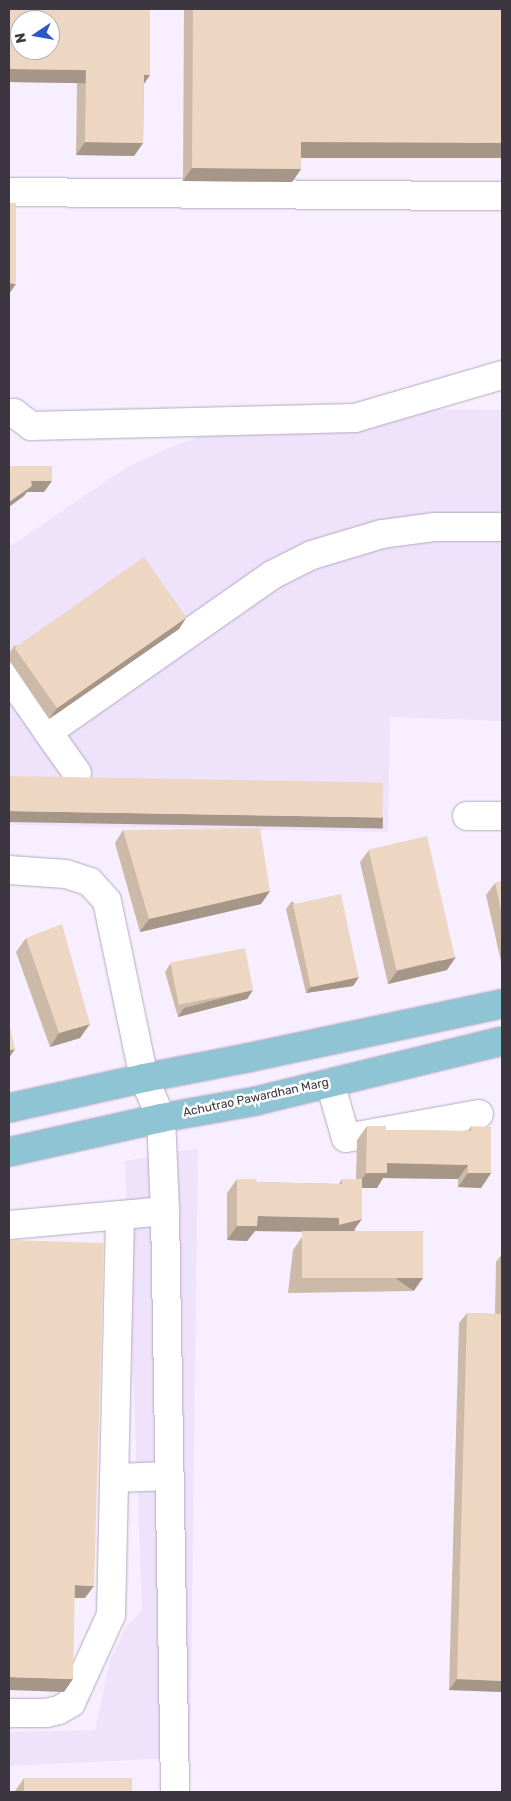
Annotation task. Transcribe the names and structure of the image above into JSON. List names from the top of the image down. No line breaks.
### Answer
{"streets":{"main road":["Achutrao Pawardhan Marg"]},"north":"left"}
